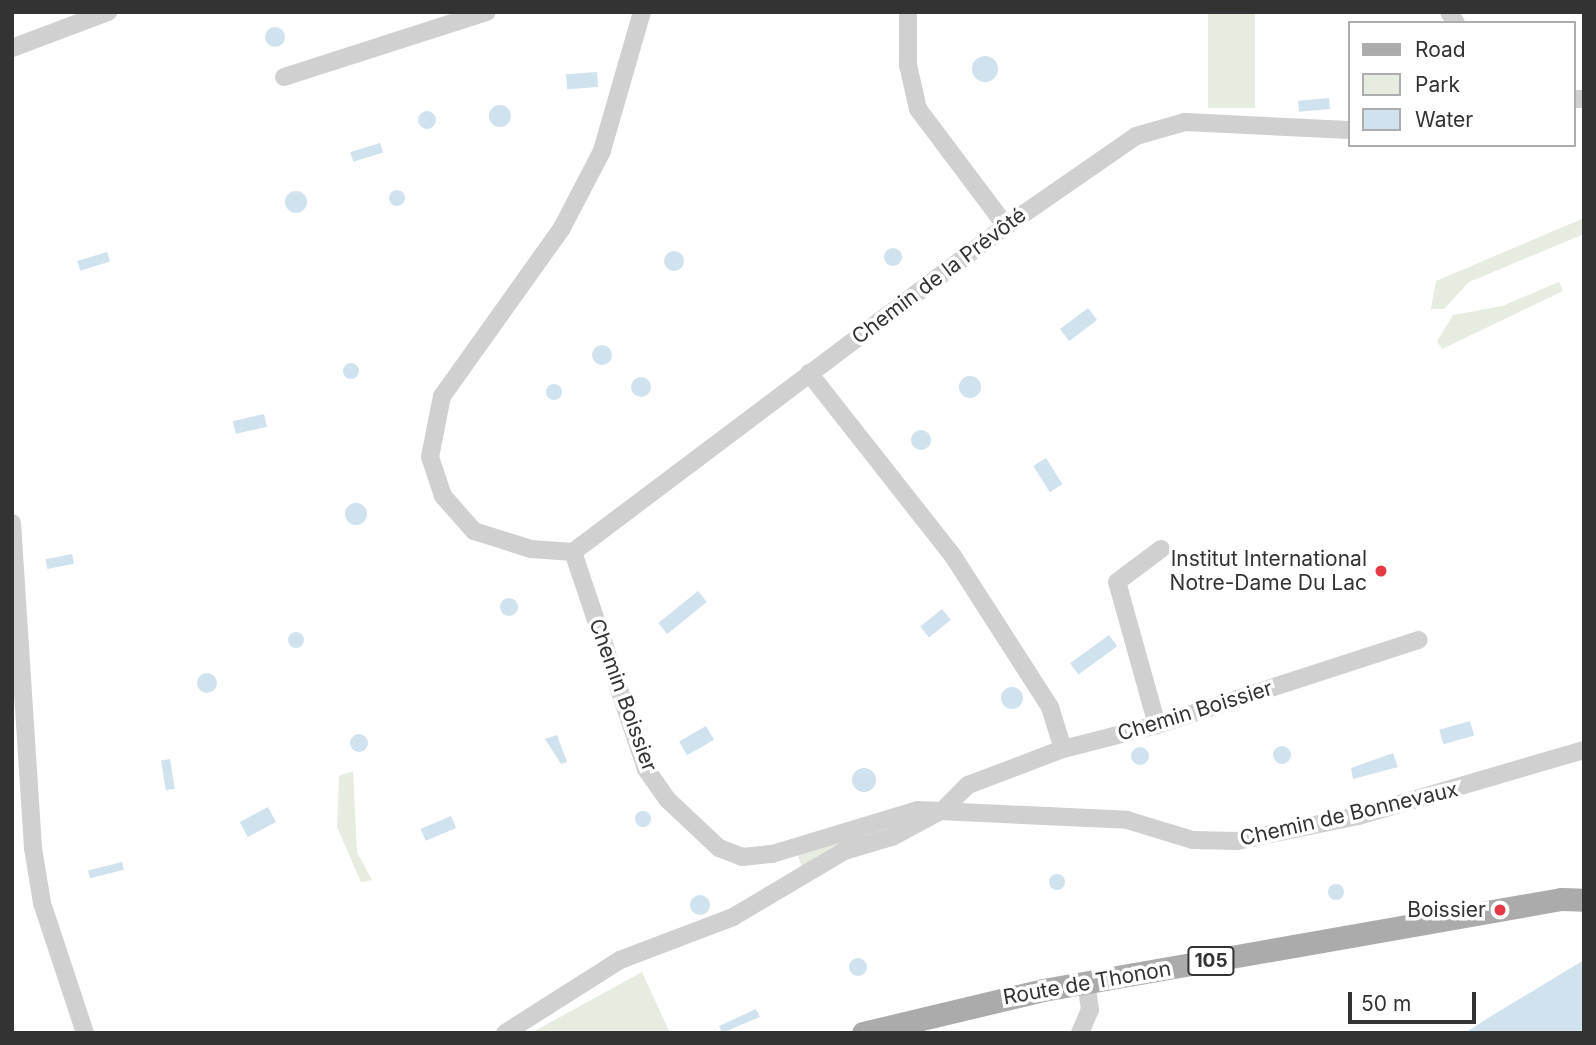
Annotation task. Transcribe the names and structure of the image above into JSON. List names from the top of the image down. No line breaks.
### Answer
{"streets":{"main road":["105","Route de Thonon"],"street":["Chemin de la Prévôté","Chemin Boissier","Chemin de Bonnevaux"]},"crossings":[["Chemin de la Prévôté","Chemin Boissier"],["Chemin Boissier","Chemin de Bonnevaux"]],"places":["Institut International Notre-Dame Du Lac","Boissier"],"legend":["Road","Park","Water"],"scale_bar":"50 m"}
